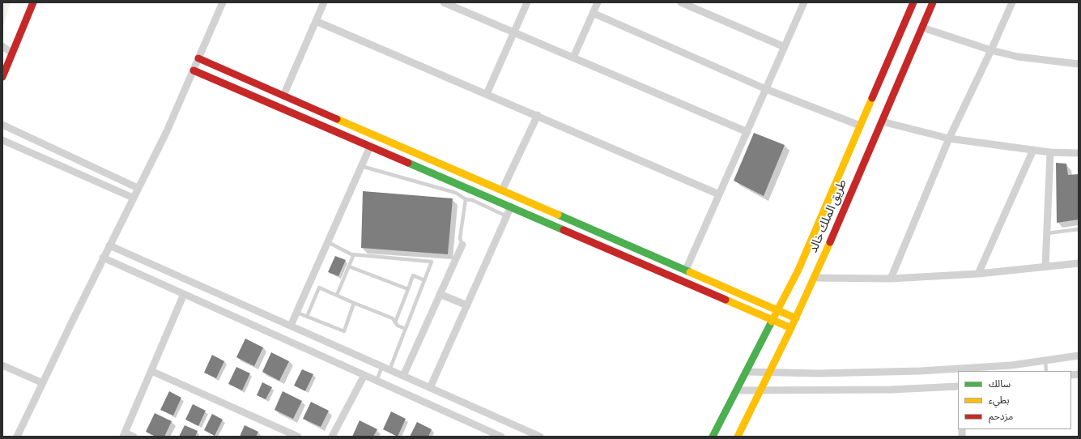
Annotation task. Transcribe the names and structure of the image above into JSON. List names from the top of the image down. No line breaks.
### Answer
{"streets":{"street":["طريق الملك خالد"]},"legend":["سالك","بطيء","مزدحم"]}
